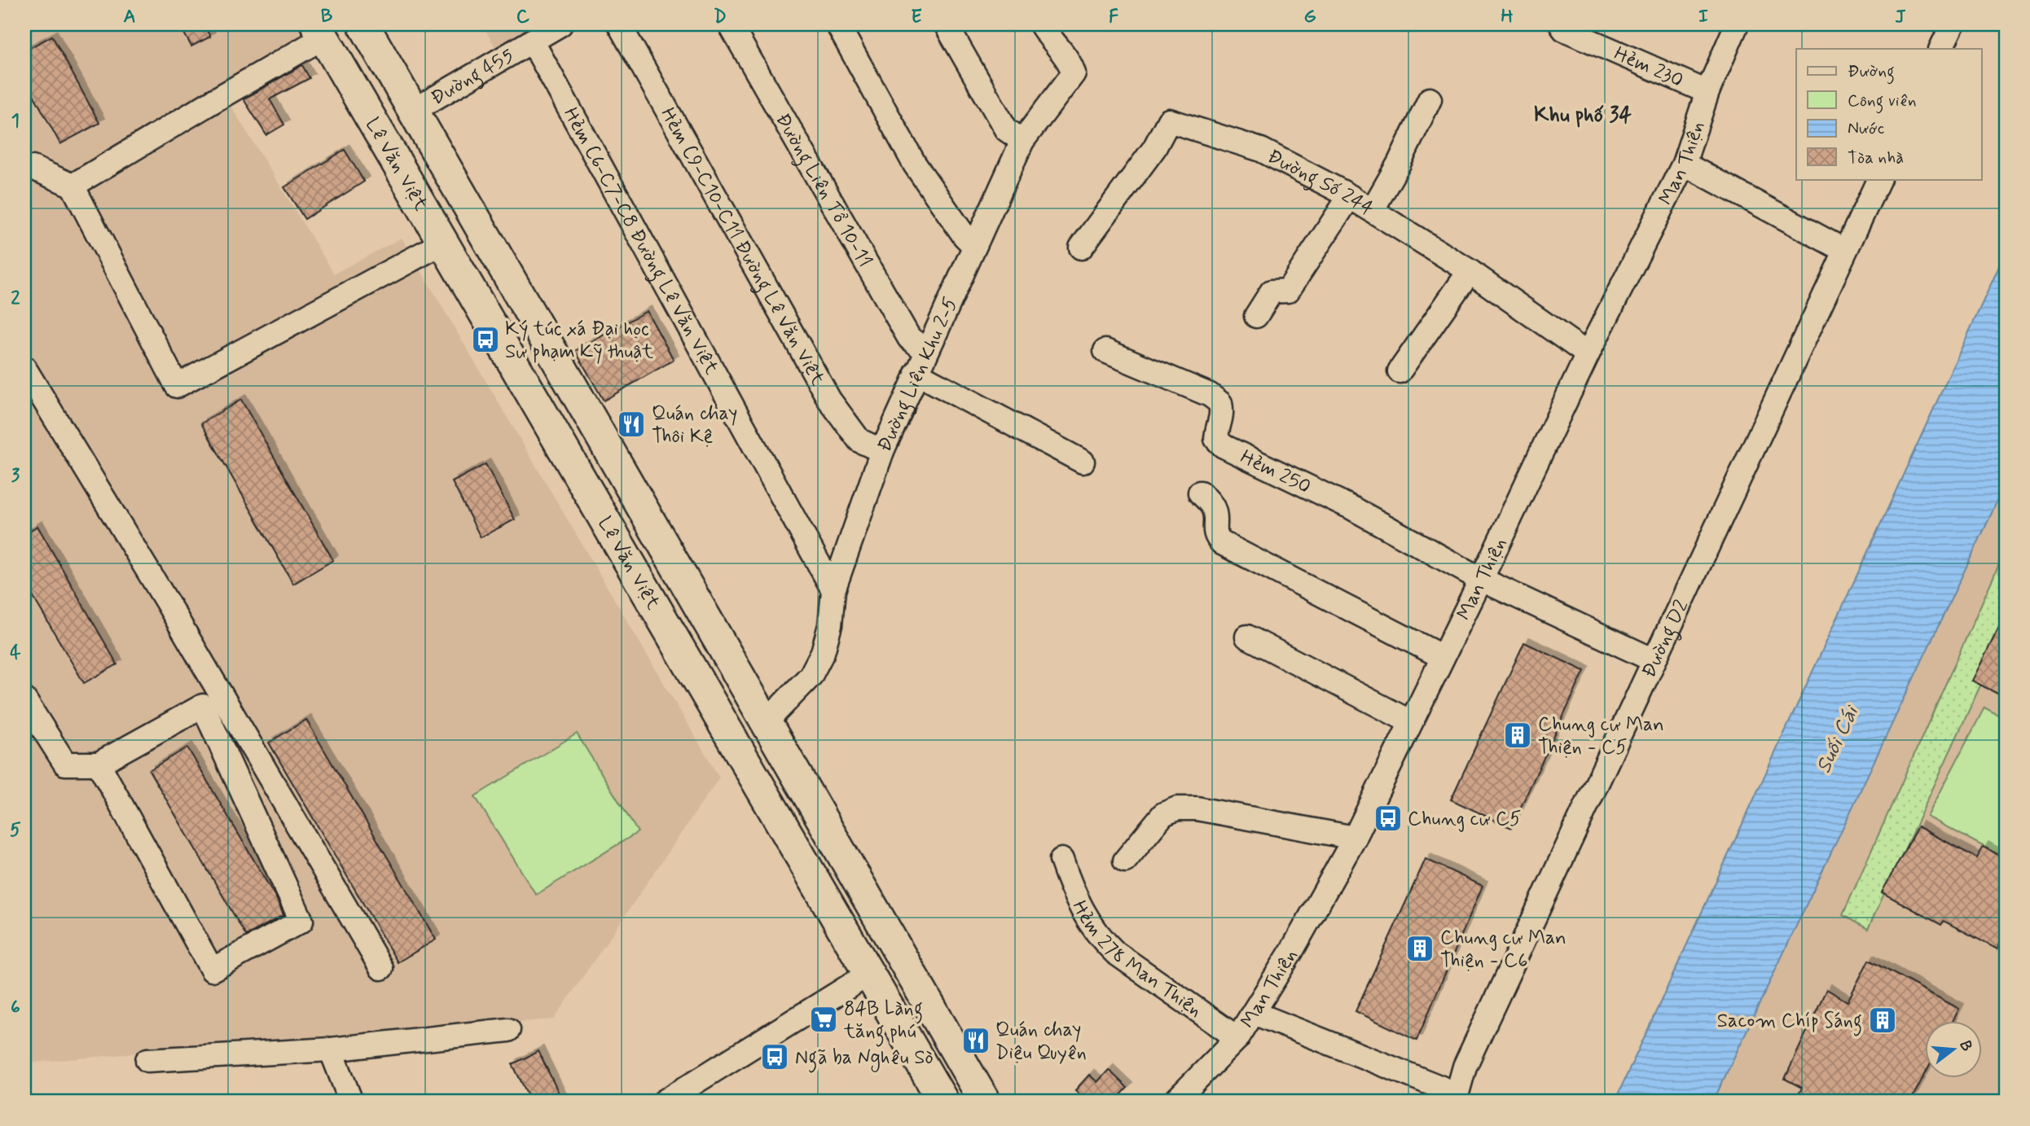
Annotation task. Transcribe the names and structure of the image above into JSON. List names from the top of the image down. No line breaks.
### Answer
{"streets":{"main road":["Lê Văn Việt"],"street":["Hẻm 230","Đường 455","Man Thiện","Đường Số 244","Đường Liên Tổ 10-11","Hẻm C6-C7-C8 Đường Lê Văn Việt","Hẻm C9-C10-C11 Đường Lê Văn Việt","Đường Liên Khu 2-5","Hẻm 250","Đường D2","Hẻm 278 Man Thiện"]},"crossings":[["Hẻm 230","Man Thiện"],["Đường 455","Lê Văn Việt"],["Đường 455","Hẻm C6-C7-C8 Đường Lê Văn Việt"],["Man Thiện","Đường Số 244"],["Man Thiện","Hẻm 250"],["Man Thiện","Hẻm 278 Man Thiện"],["Lê Văn Việt","Đường Liên Khu 2-5"],["Đường Liên Tổ 10-11","Đường Liên Khu 2-5"],["Hẻm C6-C7-C8 Đường Lê Văn Việt","Đường Liên Khu 2-5"],["Hẻm C9-C10-C11 Đường Lê Văn Việt","Đường Liên Khu 2-5"]],"districts":["Khu phố 34"],"water":["Suối Cái"],"places":{"bus stop":["Ký túc xá Đại học Sư phạm Kỹ thuật","Chung cư C5","Ngã ba Nghêu Sò"],"restaurant":["Quán chay Thôi Kệ","Quán chay Diệu Quyên"],"building":["Chung cư Man Thiện - C5","Chung cư Man Thiện - C6","Sacom Chíp Sáng"],"supermarket":["84B Làng tăng phú"]},"legend":["Đường","Công viên","Nước","Tòa nhà"],"north":"right","grid":{"columns":["A","B","C","D","E","F","G","H","I","J"],"rows":["1","2","3","4","5","6"]}}
